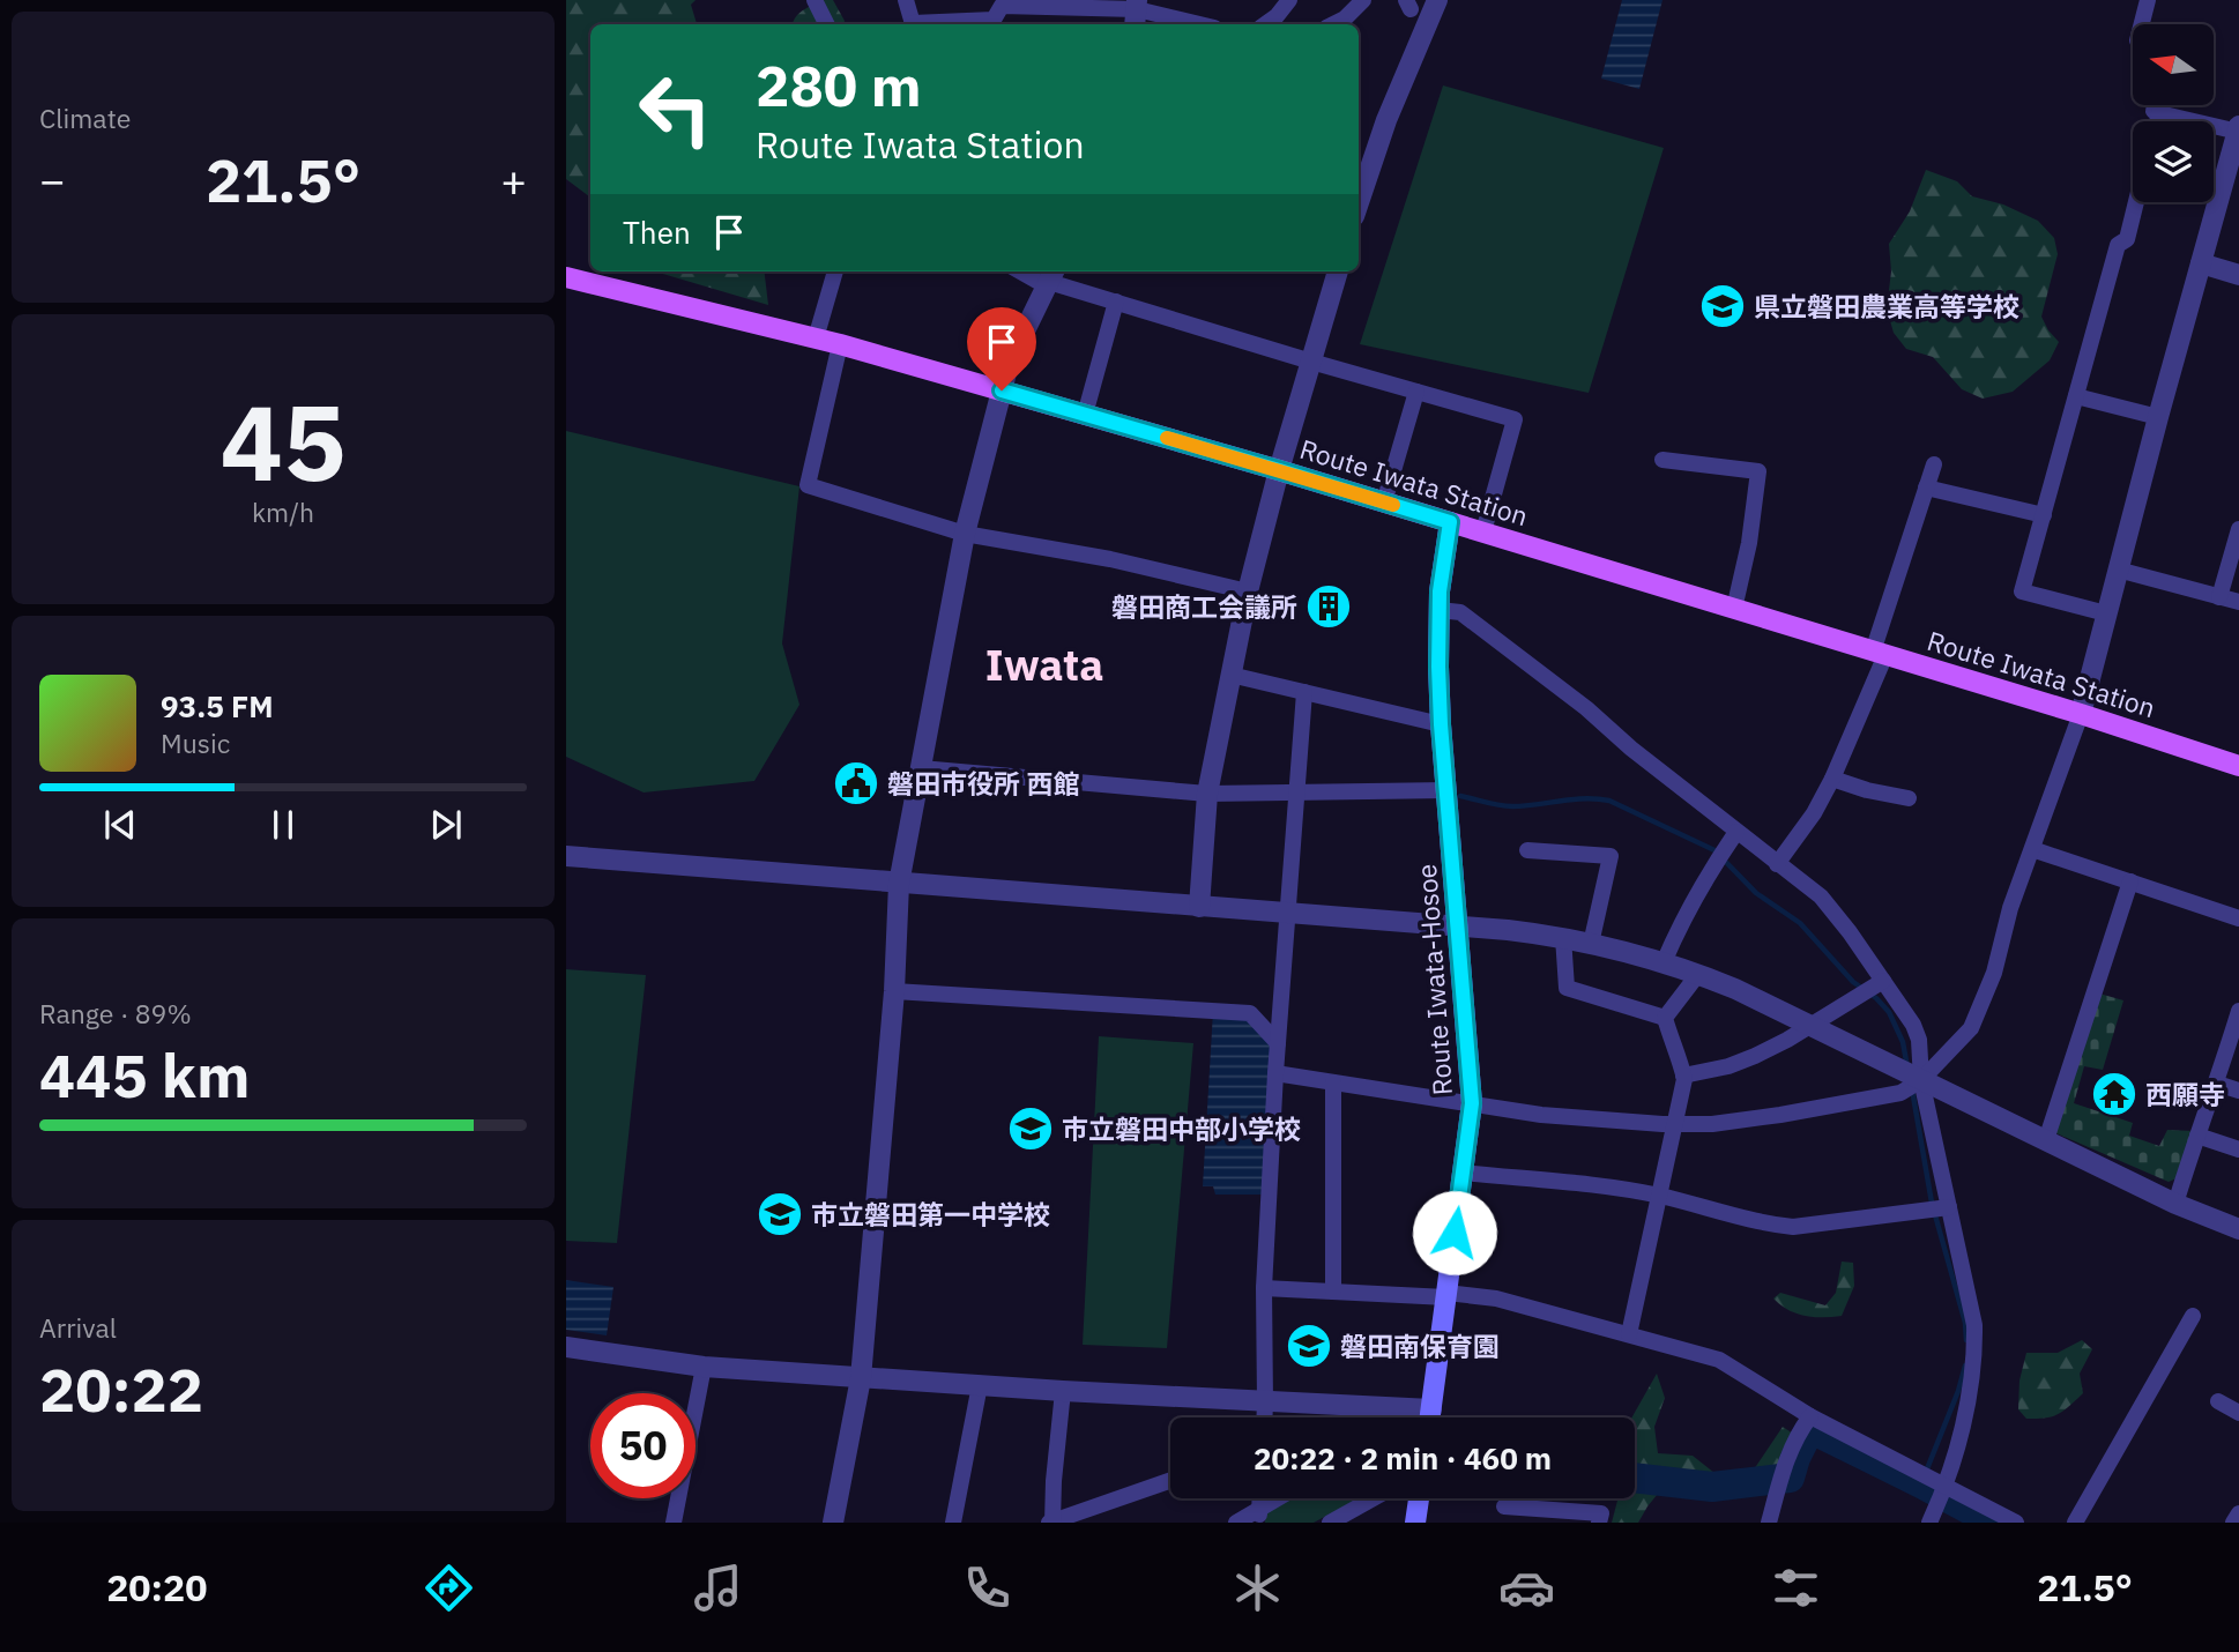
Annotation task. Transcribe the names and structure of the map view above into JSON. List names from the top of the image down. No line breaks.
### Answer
{"streets":{"main road":["Route Iwata Station","Route Iwata-Hosoe"]},"crossings":[["Route Iwata Station","Route Iwata-Hosoe"]],"districts":["Iwata"],"places":{"school or university":["県立磐田農業高等学校","市立磐田中部小学校","市立磐田第一中学校","磐田南保育園"],"building":["磐田商工会議所"],"public building":["磐田市役所 西館"],"temple":["西願寺"]},"north":"left","page":{"tile":["Climate",["45","km/h"],["Range · 89%","445 km"],["Arrival","20:22"]],"turn":["280 m","Route Iwata Station"],"heat":["−","21.5°","+"],"then":"Then","song":["93.5 FM","Music"],"limit":"50","trip":"20:22 · 2 min · 460 m","tabs":["20:20","21.5°"]}}
